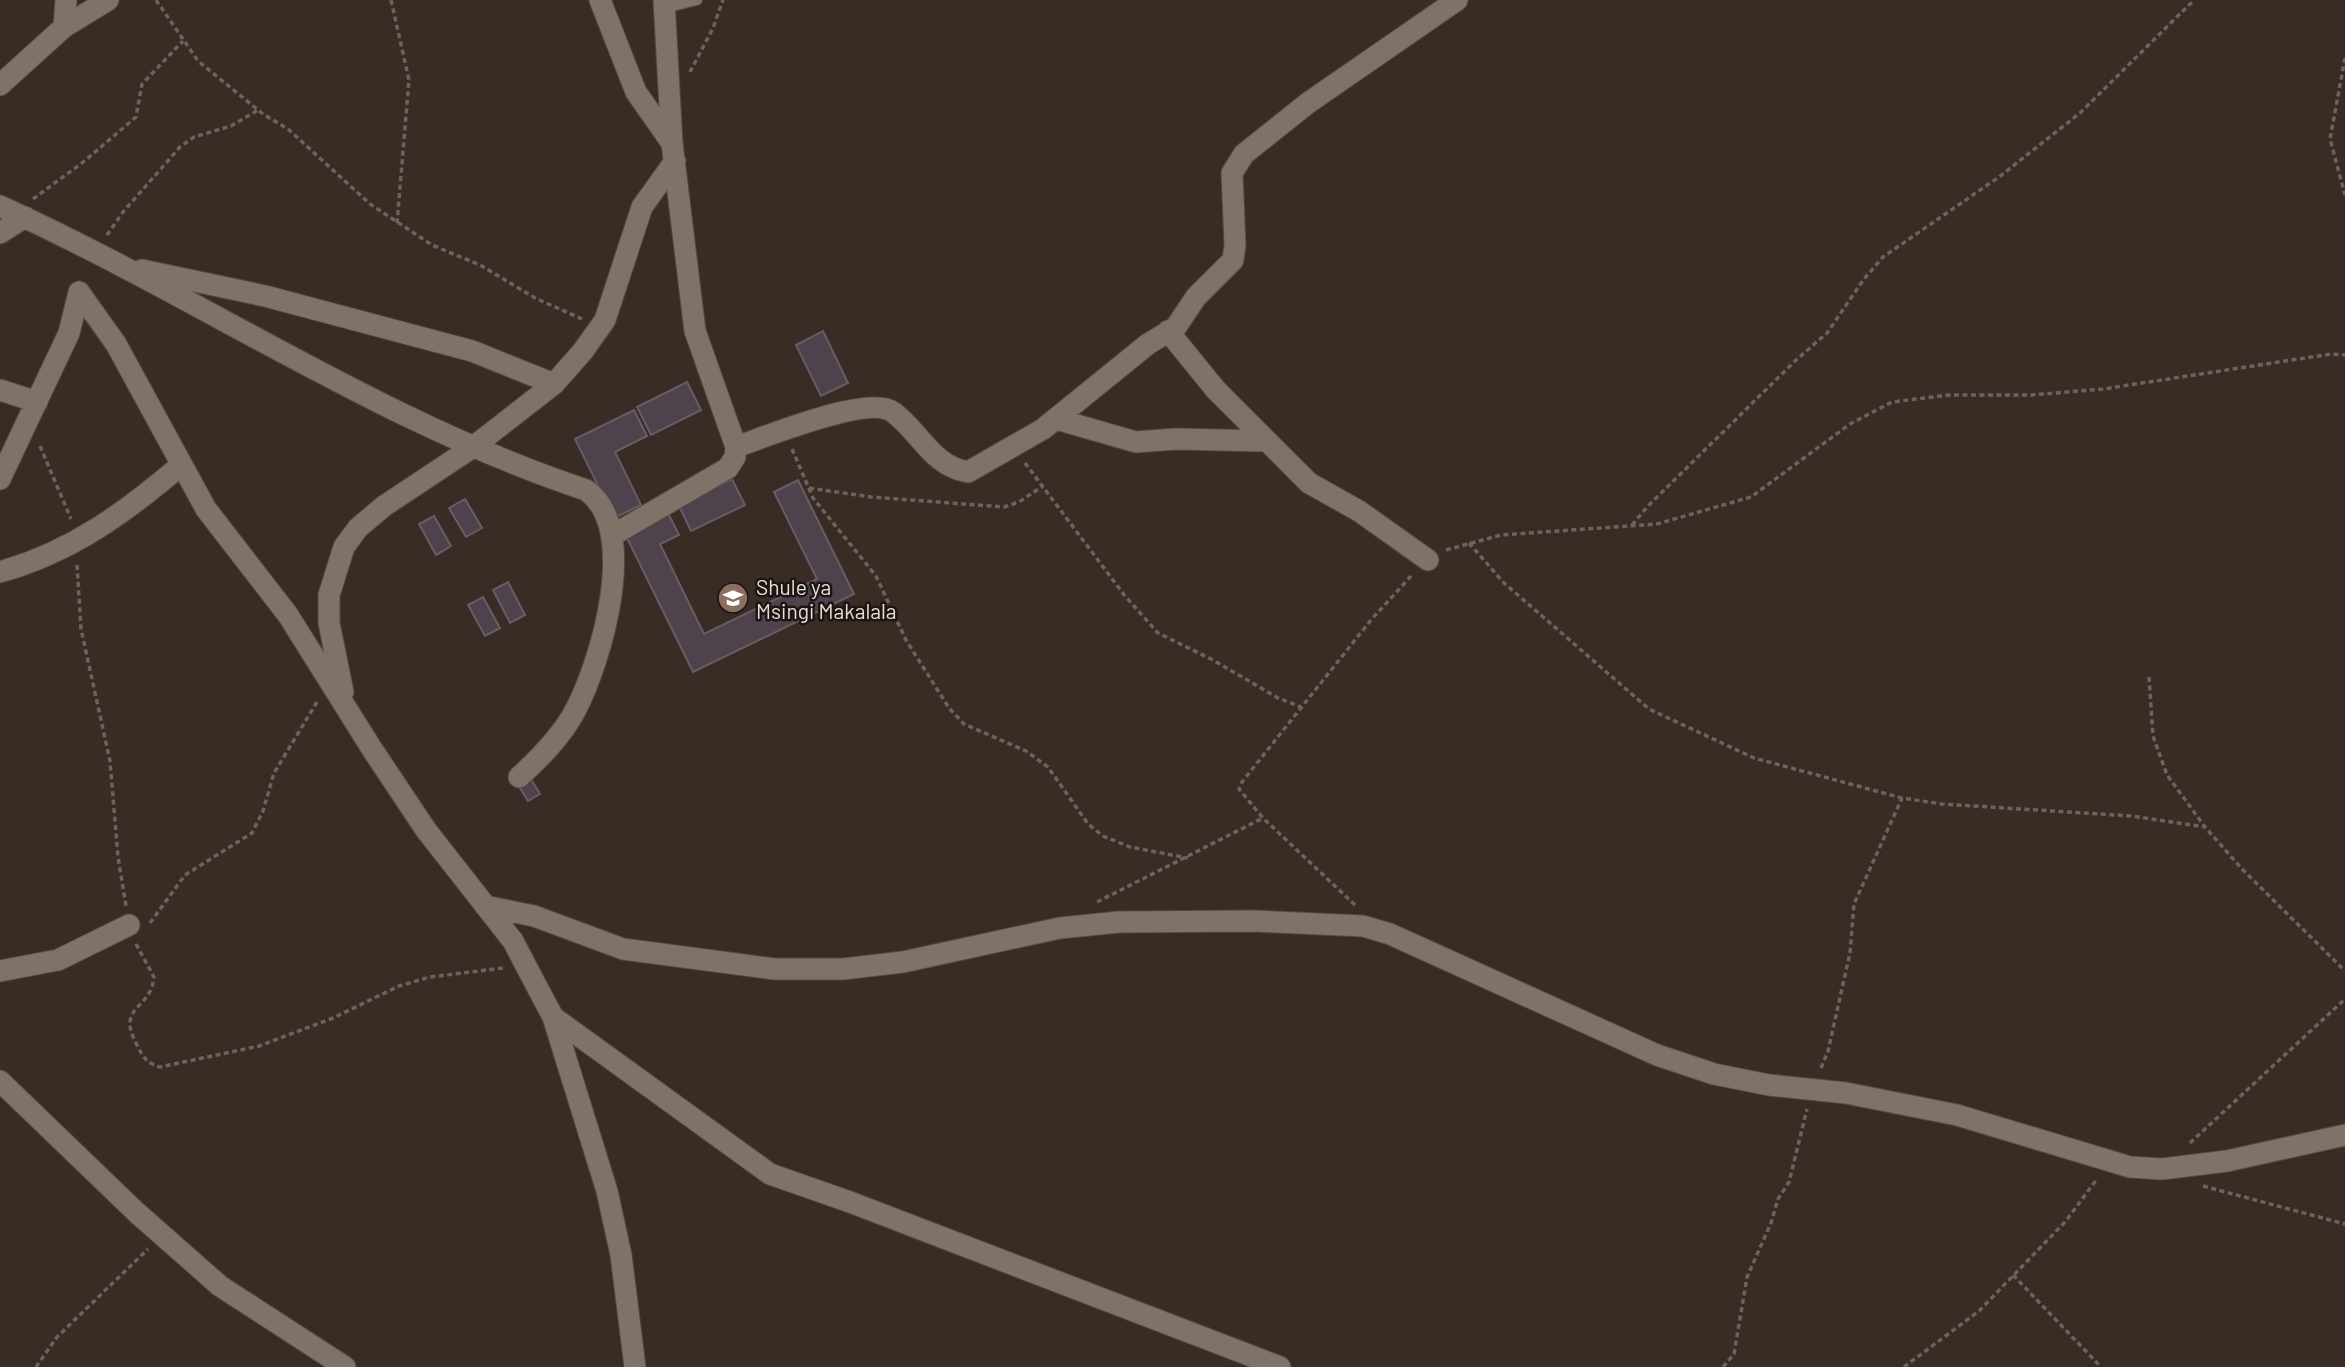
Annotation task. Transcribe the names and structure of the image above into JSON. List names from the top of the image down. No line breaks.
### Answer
{"places":{"school or university":["Shule ya Msingi Makalala"]}}
